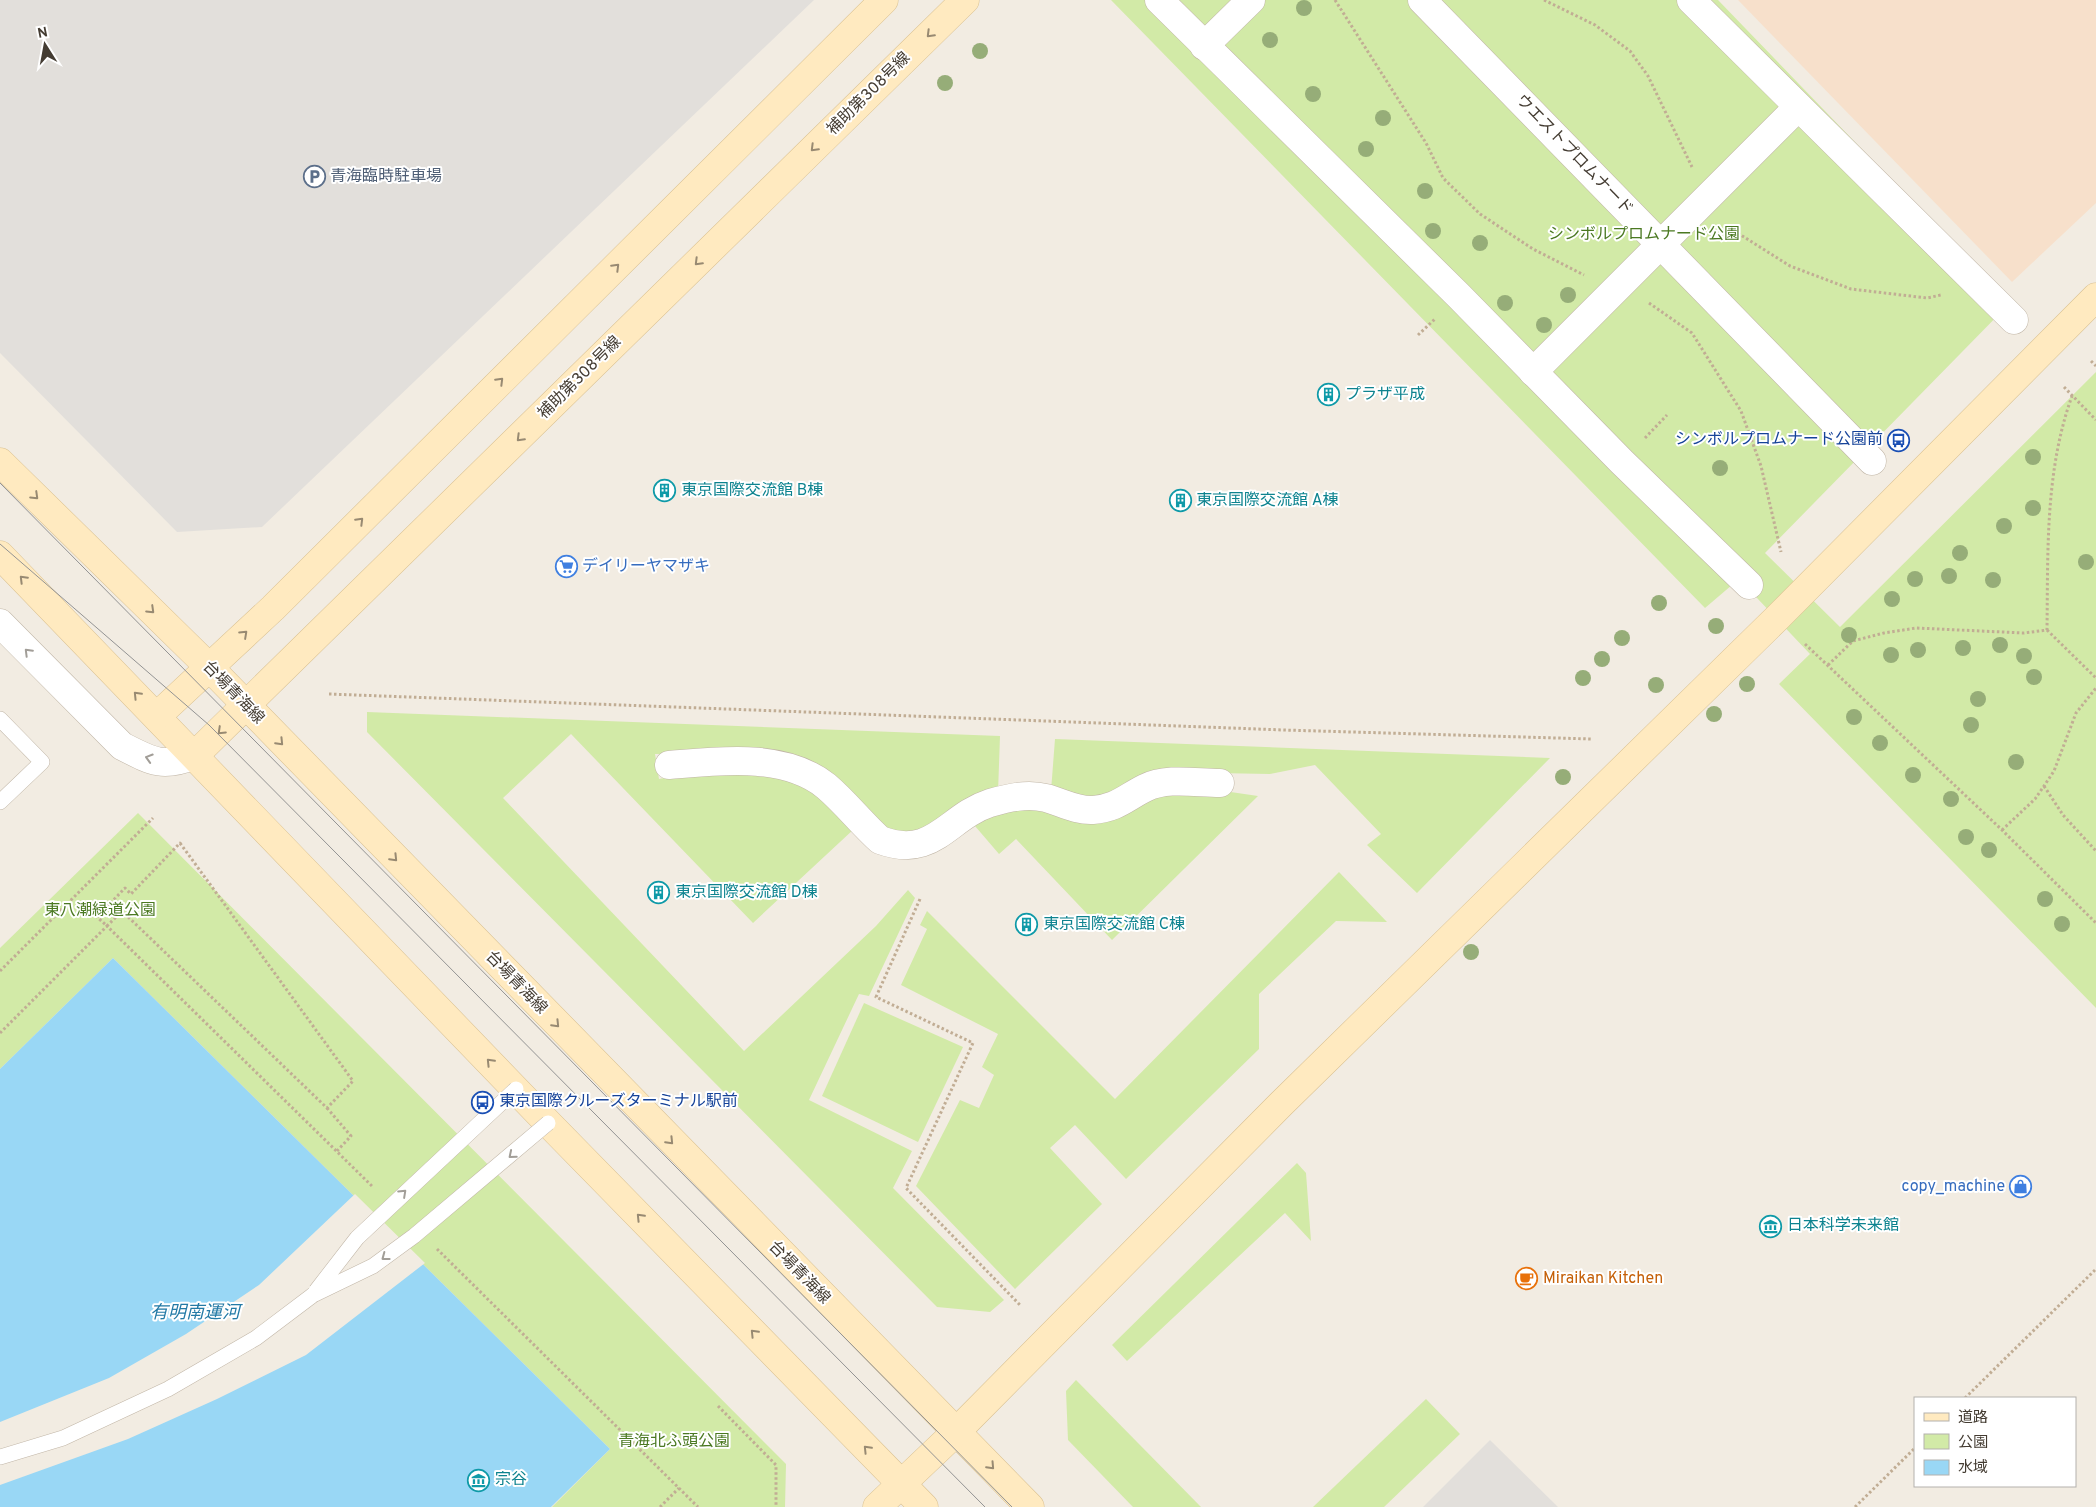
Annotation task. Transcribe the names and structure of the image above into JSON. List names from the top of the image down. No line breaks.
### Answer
{"streets":{"street":["補助第308号線","ウエストプロムナード","台場青海線"]},"crossings":[["補助第308号線","台場青海線"]],"water":["有明南運河"],"parks":["シンボルプロムナード公園","東八潮緑道公園","青海北ふ頭公園"],"places":{"parking":["青海臨時駐車場"],"building":["プラザ平成","東京国際交流館 B棟","東京国際交流館 A棟","東京国際交流館 D棟","東京国際交流館 C棟"],"bus stop":["シンボルプロムナード公園前","東京国際クルーズターミナル駅前"],"supermarket":["デイリーヤマザキ"],"shop":["copy_machine"],"museum":["日本科学未来館","宗谷"],"cafe":["Miraikan Kitchen"]},"legend":["道路","公園","水域"],"north":"top"}
